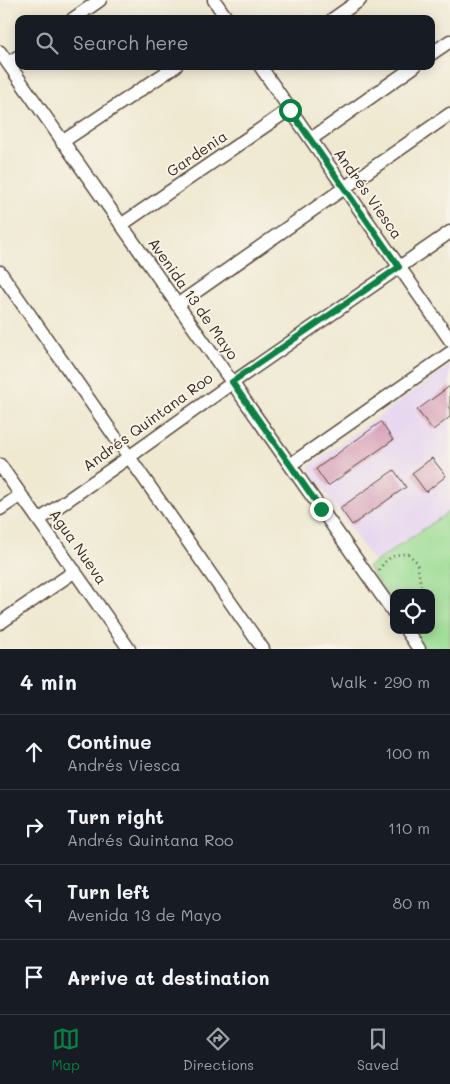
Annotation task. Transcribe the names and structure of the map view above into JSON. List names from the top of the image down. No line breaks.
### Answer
{"streets":{"street":["Gardenia","Andrés Viesca","Avenida 13 de Mayo","Andrés Quintana Roo","Agua Nueva"]},"crossings":[["Gardenia","Andrés Viesca"],["Gardenia","Avenida 13 de Mayo"],["Andrés Viesca","Andrés Quintana Roo"],["Avenida 13 de Mayo","Andrés Quintana Roo"],["Andrés Quintana Roo","Agua Nueva"]],"page":{"search":"Search here","heading":["4 min","Walk · 290 m"],"list":[["Continue","Andrés Viesca","100 m"],["Turn right","Andrés Quintana Roo","110 m"],["Turn left","Avenida 13 de Mayo","80 m"],"Arrive at destination"],"nav":["Map","Directions","Saved"]}}
